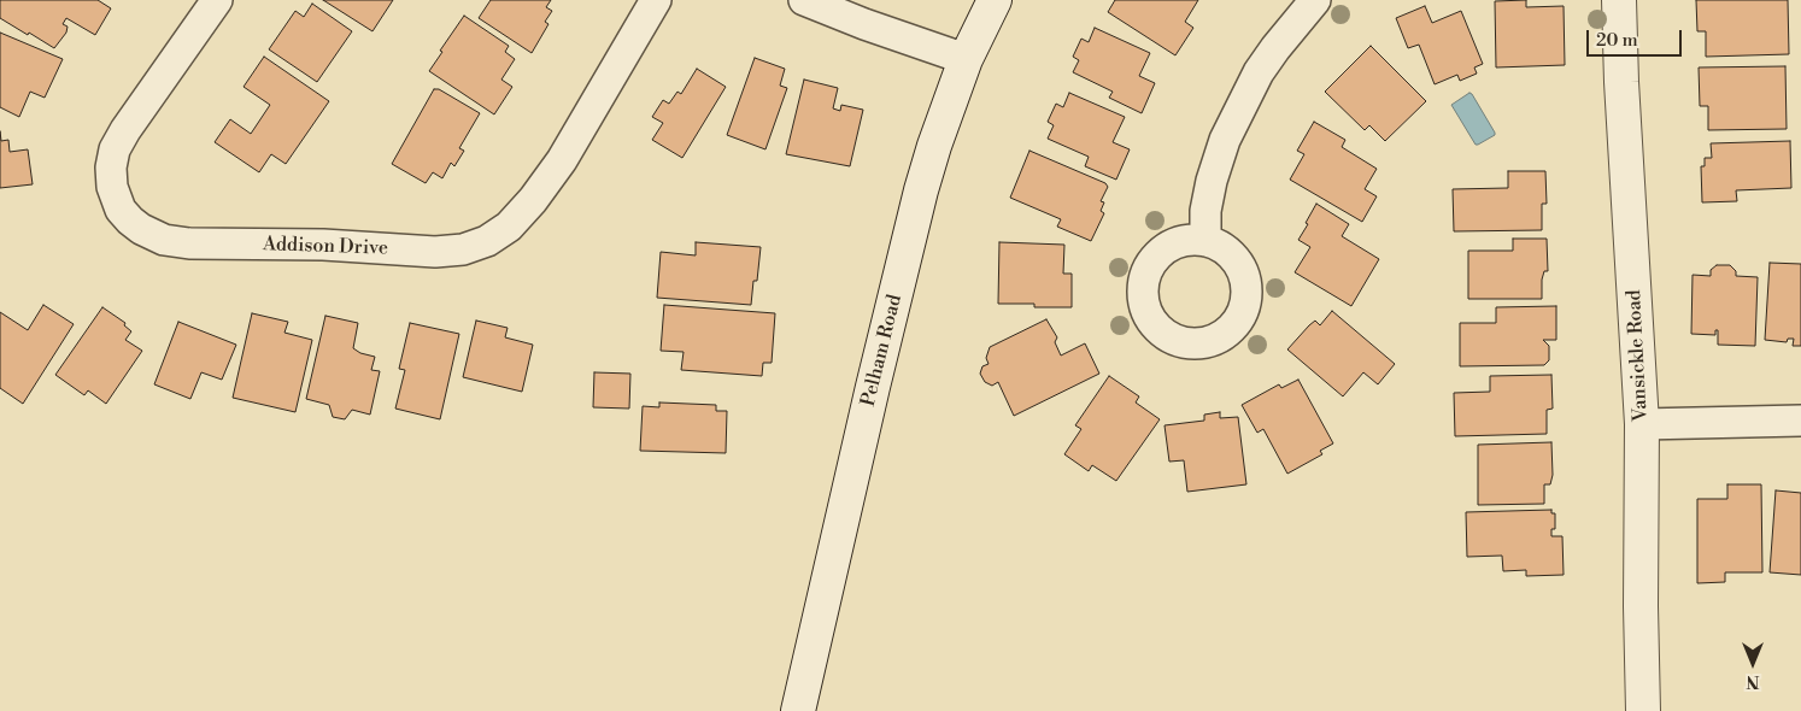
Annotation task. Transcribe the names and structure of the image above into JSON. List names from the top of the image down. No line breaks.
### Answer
{"streets":{"main road":["Pelham Road","Vansickle Road"],"street":["Addison Drive"]},"scale_bar":"20 m","north":"bottom"}
